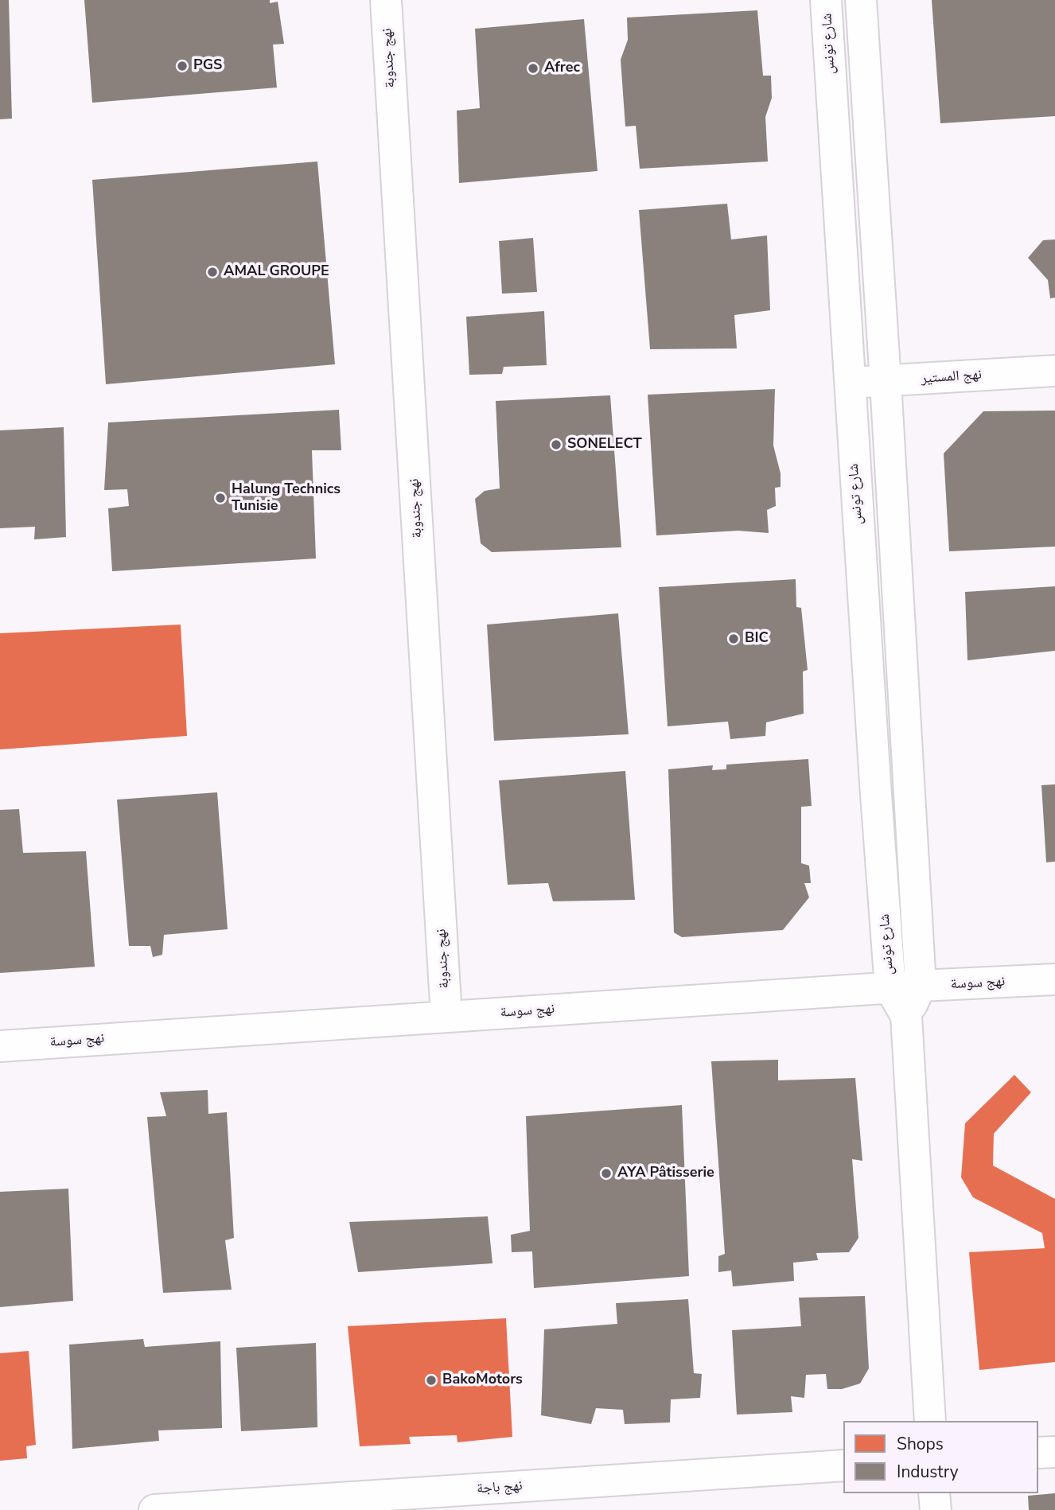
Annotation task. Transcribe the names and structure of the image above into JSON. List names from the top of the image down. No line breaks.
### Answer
{"streets":{"street":["شارع تونس","نهج جندوبة","نهج المستير","نهج سوسة","نهج باجة"]},"crossings":[["شارع تونس","نهج المستير"],["شارع تونس","نهج سوسة"],["نهج جندوبة","نهج سوسة"]],"places":["PGS","Afrec","AMAL GROUPE","SONELECT","Halung Technics Tunisie","BIC","AYA Pâtisserie","BakoMotors"],"legend":["Shops","Industry"]}
